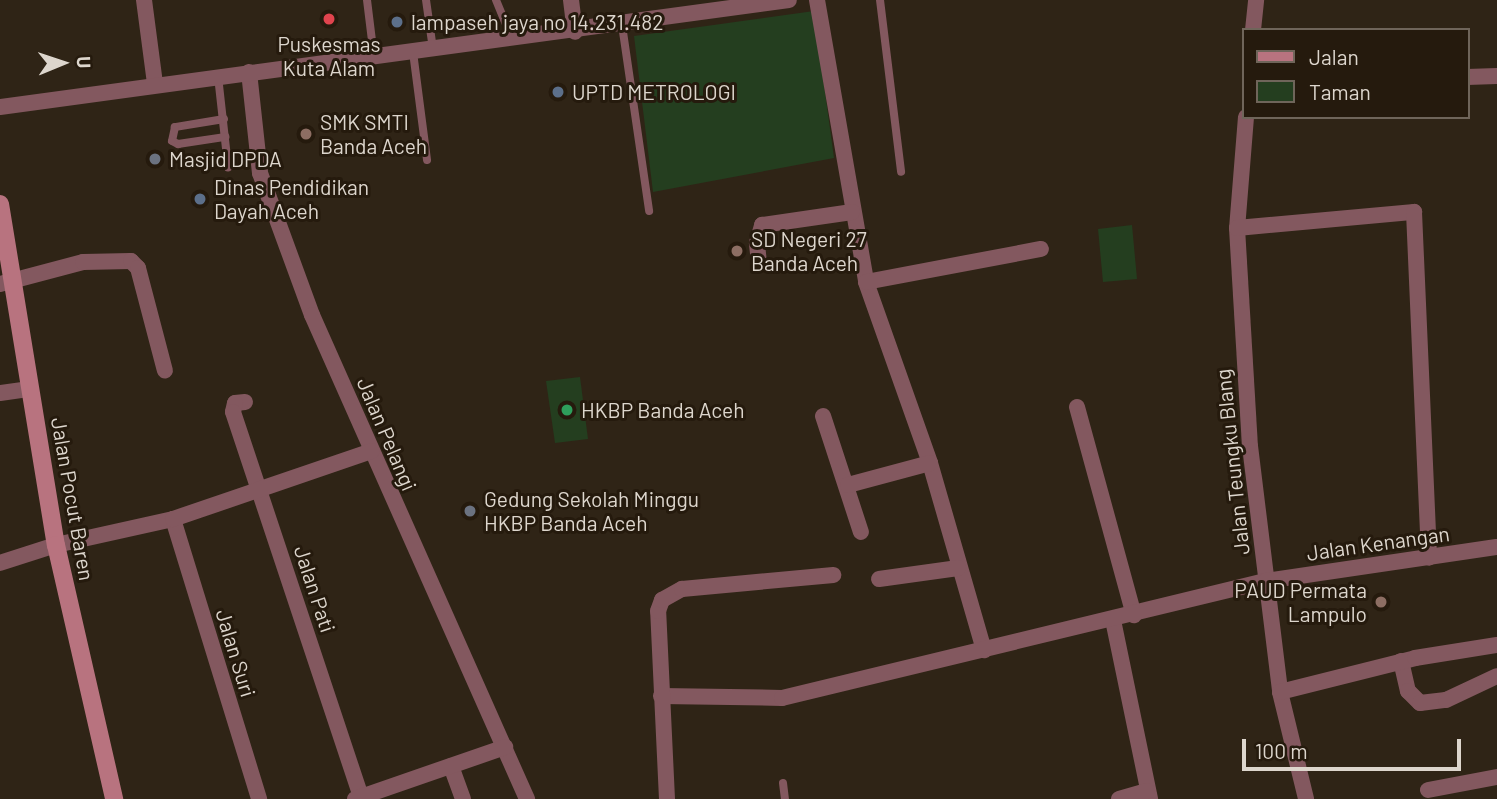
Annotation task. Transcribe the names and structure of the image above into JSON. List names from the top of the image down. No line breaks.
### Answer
{"streets":{"main road":["Jalan Pocut Baren"],"street":["Jalan Pelangi","Jalan Teungku Blang","Jalan Kenangan","Jalan Pati","Jalan Suri"]},"crossings":[["Jalan Teungku Blang","Jalan Kenangan"]],"places":["Puskesmas Kuta Alam","lampaseh jaya no 14.231.482","UPTD METROLOGI","SMK SMTI Banda Aceh","Masjid DPDA","Dinas Pendidikan Dayah Aceh","SD Negeri 27 Banda Aceh","HKBP Banda Aceh","Gedung Sekolah Minggu HKBP Banda Aceh","PAUD Permata Lampulo"],"legend":["Jalan","Taman"],"scale_bar":"100 m","north":"right"}
